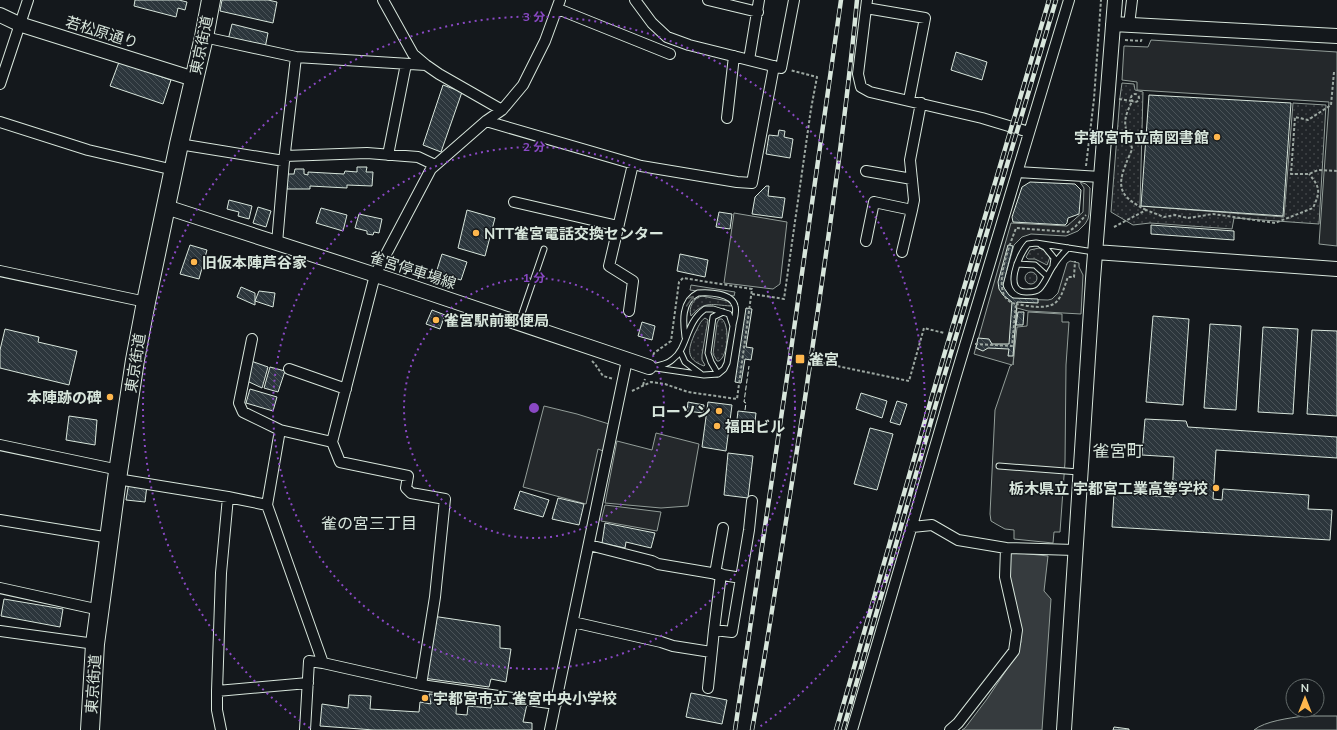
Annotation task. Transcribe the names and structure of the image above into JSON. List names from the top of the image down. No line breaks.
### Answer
{"streets":{"highway":["東京街道"],"street":["若松原通り","雀宮停車場線"]},"crossings":[["若松原通り","東京街道"],["東京街道","雀宮停車場線"]],"districts":["雀宮町","雀の宮三丁目"],"places":{"other":["宇都宮市立南図書館","NTT雀宮電話交換センター","旧仮本陣芦谷家","雀宮駅前郵便局","本陣跡の碑","ローソン","福田ビル","栃木県立 宇都宮工業高等学校","宇都宮市立 雀宮中央小学校"],"transit":["雀宮"]},"north":"top","rings":["3 分","2 分","1 分"]}
